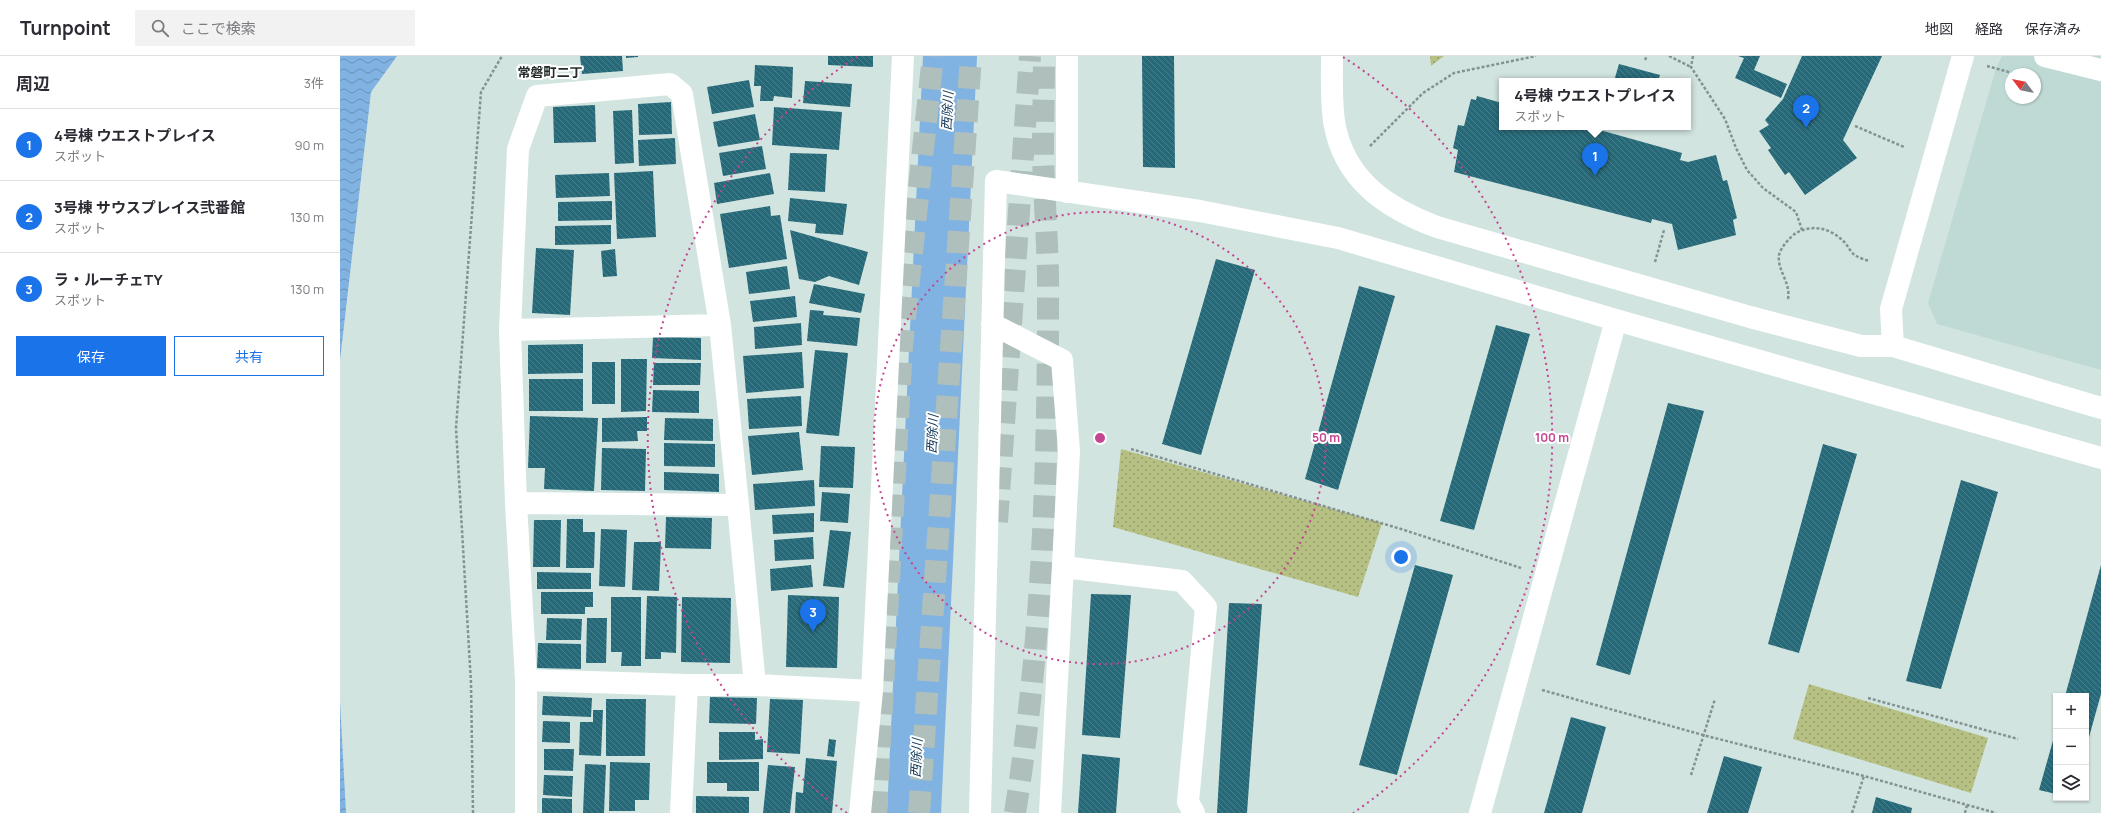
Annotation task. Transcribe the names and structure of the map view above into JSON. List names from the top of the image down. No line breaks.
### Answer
{"districts":["常磐町二丁"],"water":["西除川"],"north":"top left","page":{"header":"Turnpoint","search":"ここで検索","nav":["地図","経路","保存済み"],"heading":["周辺","3件"],"popup":["4号棟 ウエストプレイス","スポット"],"pins":["2","1","3"],"list":[{"mark":"1","name":"4号棟 ウエストプレイス","note":"スポット","value":"90 m"},{"mark":"2","name":"3号棟 サウスプレイス弐番館","note":"スポット","value":"130 m"},{"mark":"3","name":"ラ・ルーチェTY","note":"スポット","value":"130 m"}],"buttons":["保存","共有"],"map_buttons":["+","−"]},"rings":["50 m","100 m"]}
